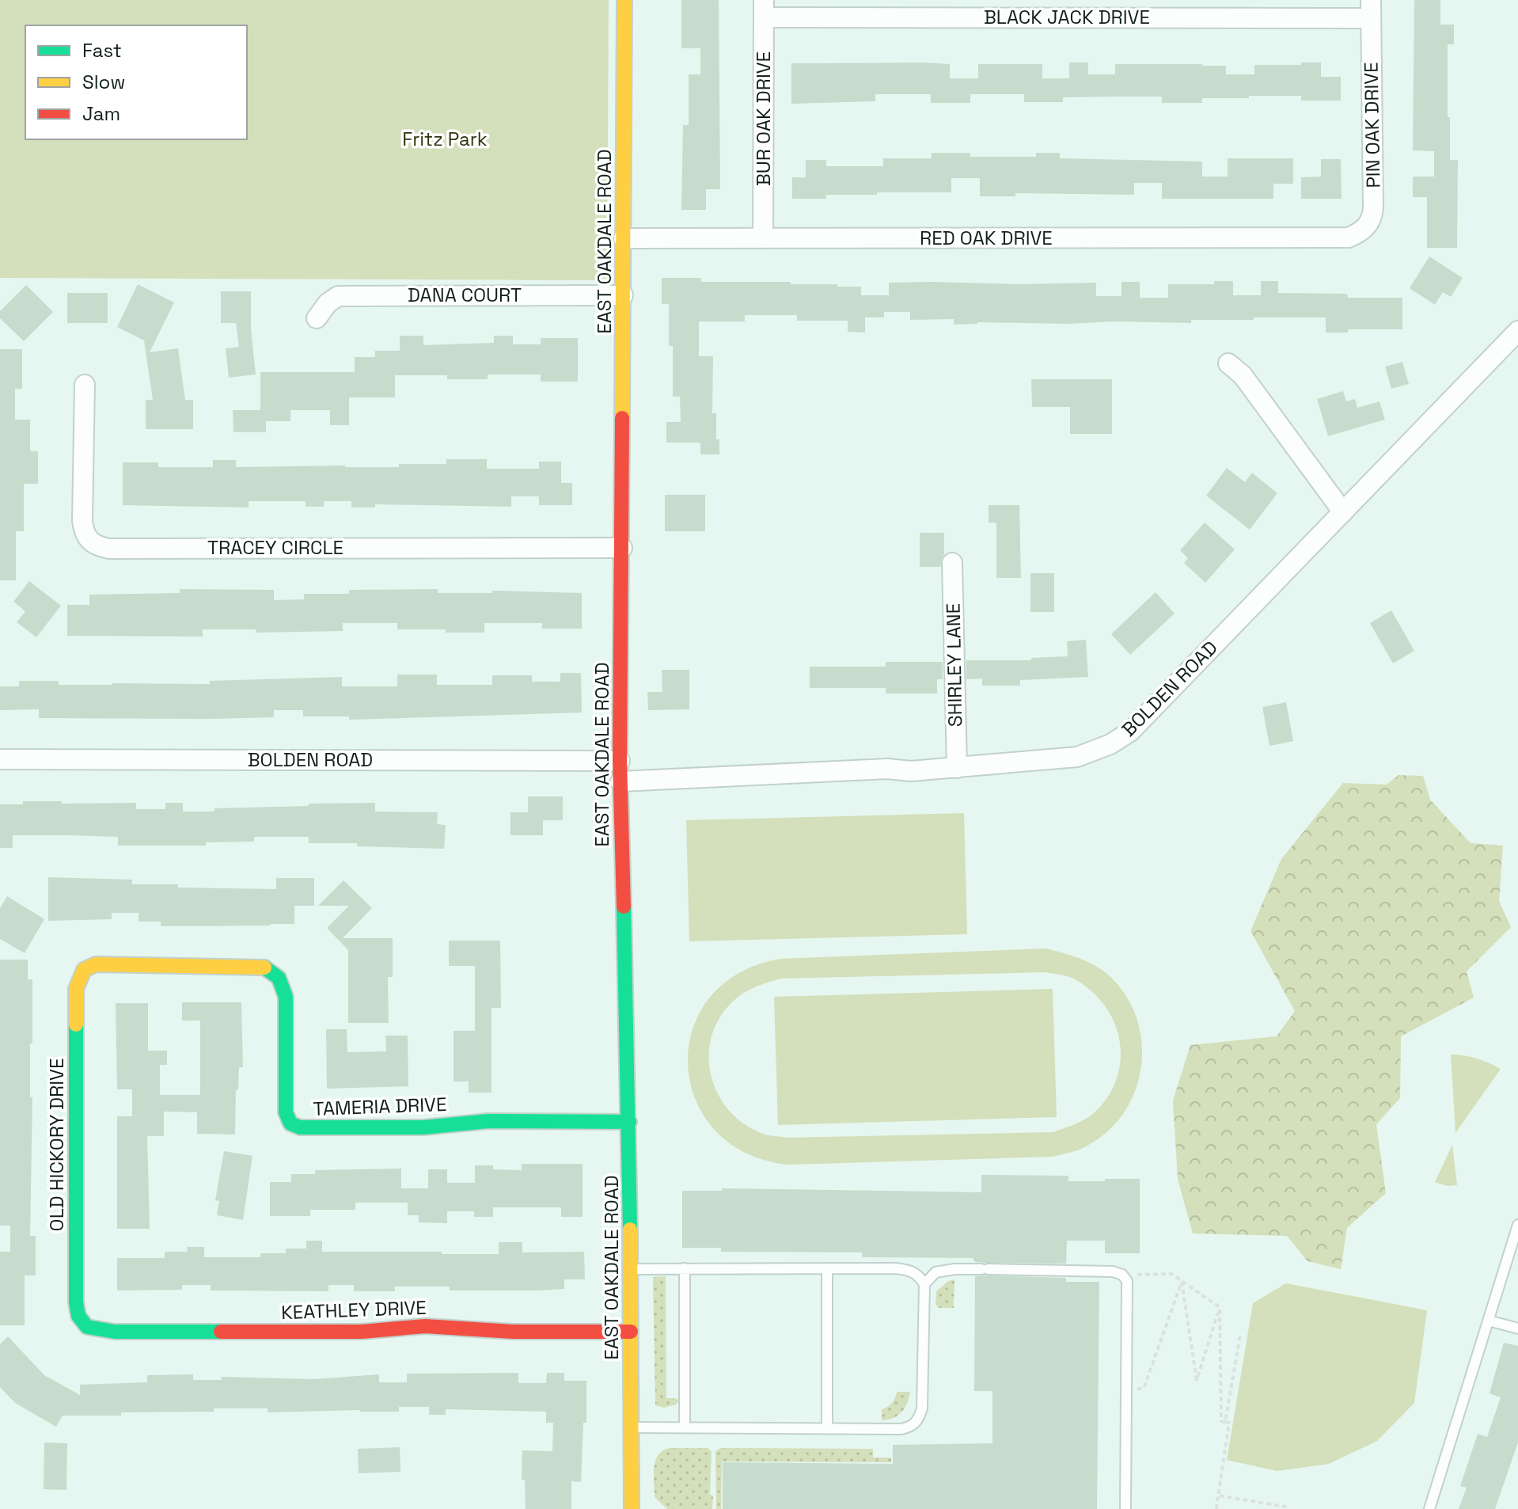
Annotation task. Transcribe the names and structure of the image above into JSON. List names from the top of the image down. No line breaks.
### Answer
{"streets":{"street":["BLACK JACK DRIVE","BUR OAK DRIVE","PIN OAK DRIVE","RED OAK DRIVE","EAST OAKDALE ROAD","DANA COURT","TRACEY CIRCLE","SHIRLEY LANE","BOLDEN ROAD","TAMERIA DRIVE","OLD HICKORY DRIVE","KEATHLEY DRIVE"]},"crossings":[["BLACK JACK DRIVE","BUR OAK DRIVE"],["BLACK JACK DRIVE","PIN OAK DRIVE"],["BUR OAK DRIVE","RED OAK DRIVE"],["PIN OAK DRIVE","RED OAK DRIVE"],["RED OAK DRIVE","EAST OAKDALE ROAD"],["EAST OAKDALE ROAD","DANA COURT"],["EAST OAKDALE ROAD","TRACEY CIRCLE"],["EAST OAKDALE ROAD","BOLDEN ROAD"],["EAST OAKDALE ROAD","TAMERIA DRIVE"],["EAST OAKDALE ROAD","KEATHLEY DRIVE"],["SHIRLEY LANE","BOLDEN ROAD"],["TAMERIA DRIVE","OLD HICKORY DRIVE"],["OLD HICKORY DRIVE","KEATHLEY DRIVE"]],"parks":["Fritz Park"],"legend":["Fast","Slow","Jam"]}
